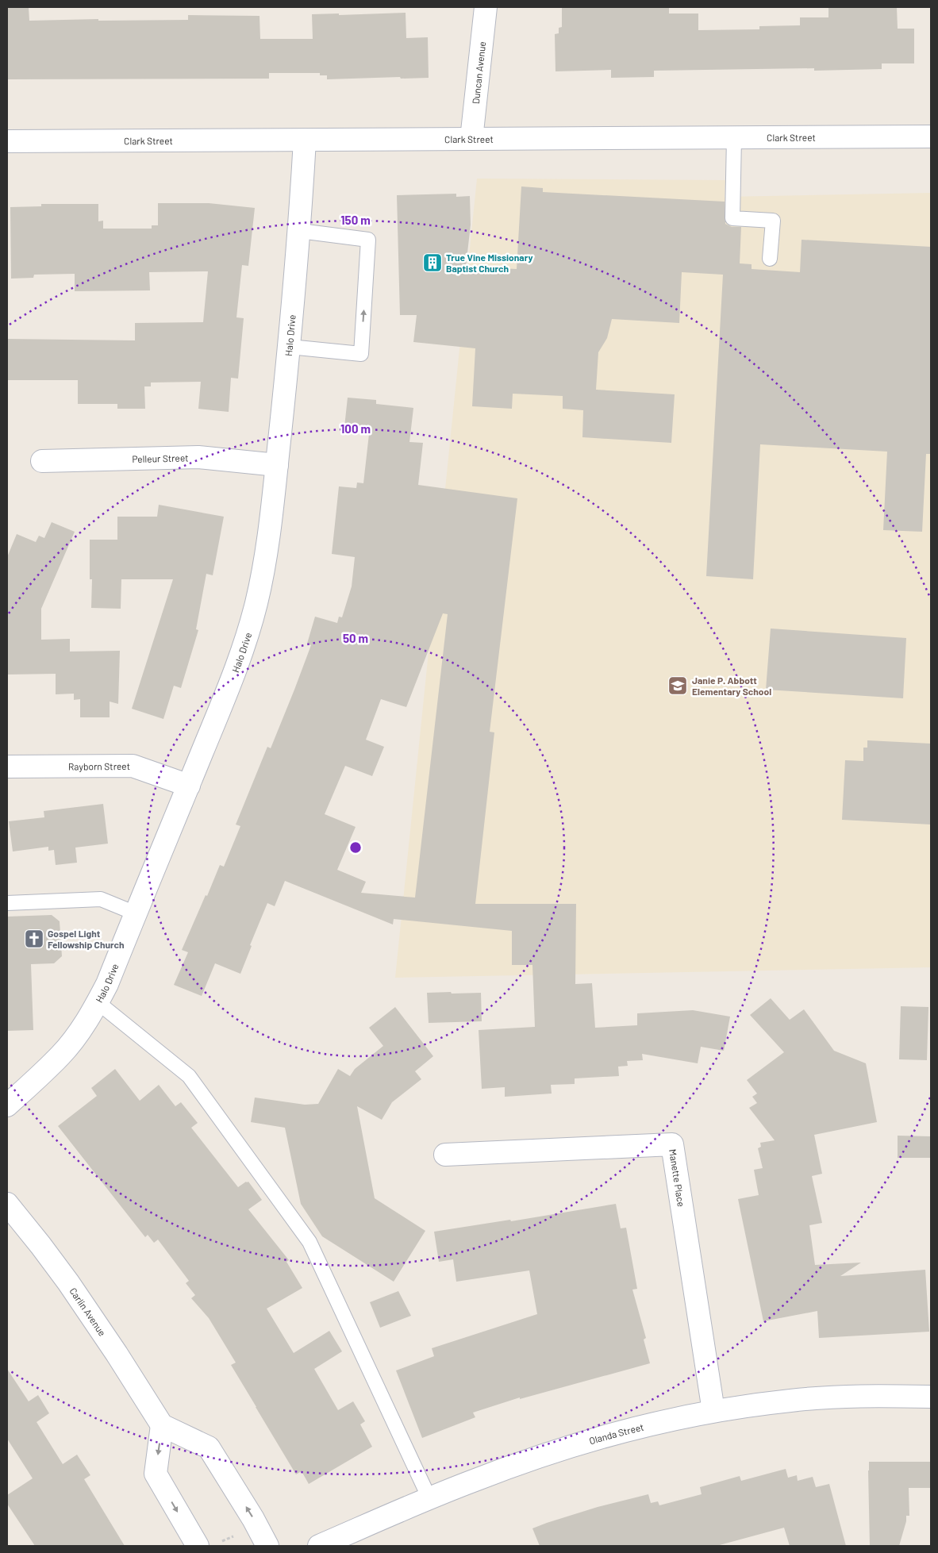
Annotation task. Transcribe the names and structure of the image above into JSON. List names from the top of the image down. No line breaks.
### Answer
{"streets":{"street":["Duncan Avenue","Clark Street","Halo Drive","Pelleur Street","Rayborn Street","Manette Place","Carlin Avenue","Olanda Street"]},"crossings":[["Duncan Avenue","Clark Street"],["Clark Street","Halo Drive"],["Halo Drive","Pelleur Street"],["Halo Drive","Rayborn Street"],["Manette Place","Olanda Street"]],"places":{"building":["True Vine Missionary Baptist Church"],"school or university":["Janie P. Abbott Elementary School"],"church":["Gospel Light Fellowship Church"]},"rings":["150 m","100 m","50 m"]}
